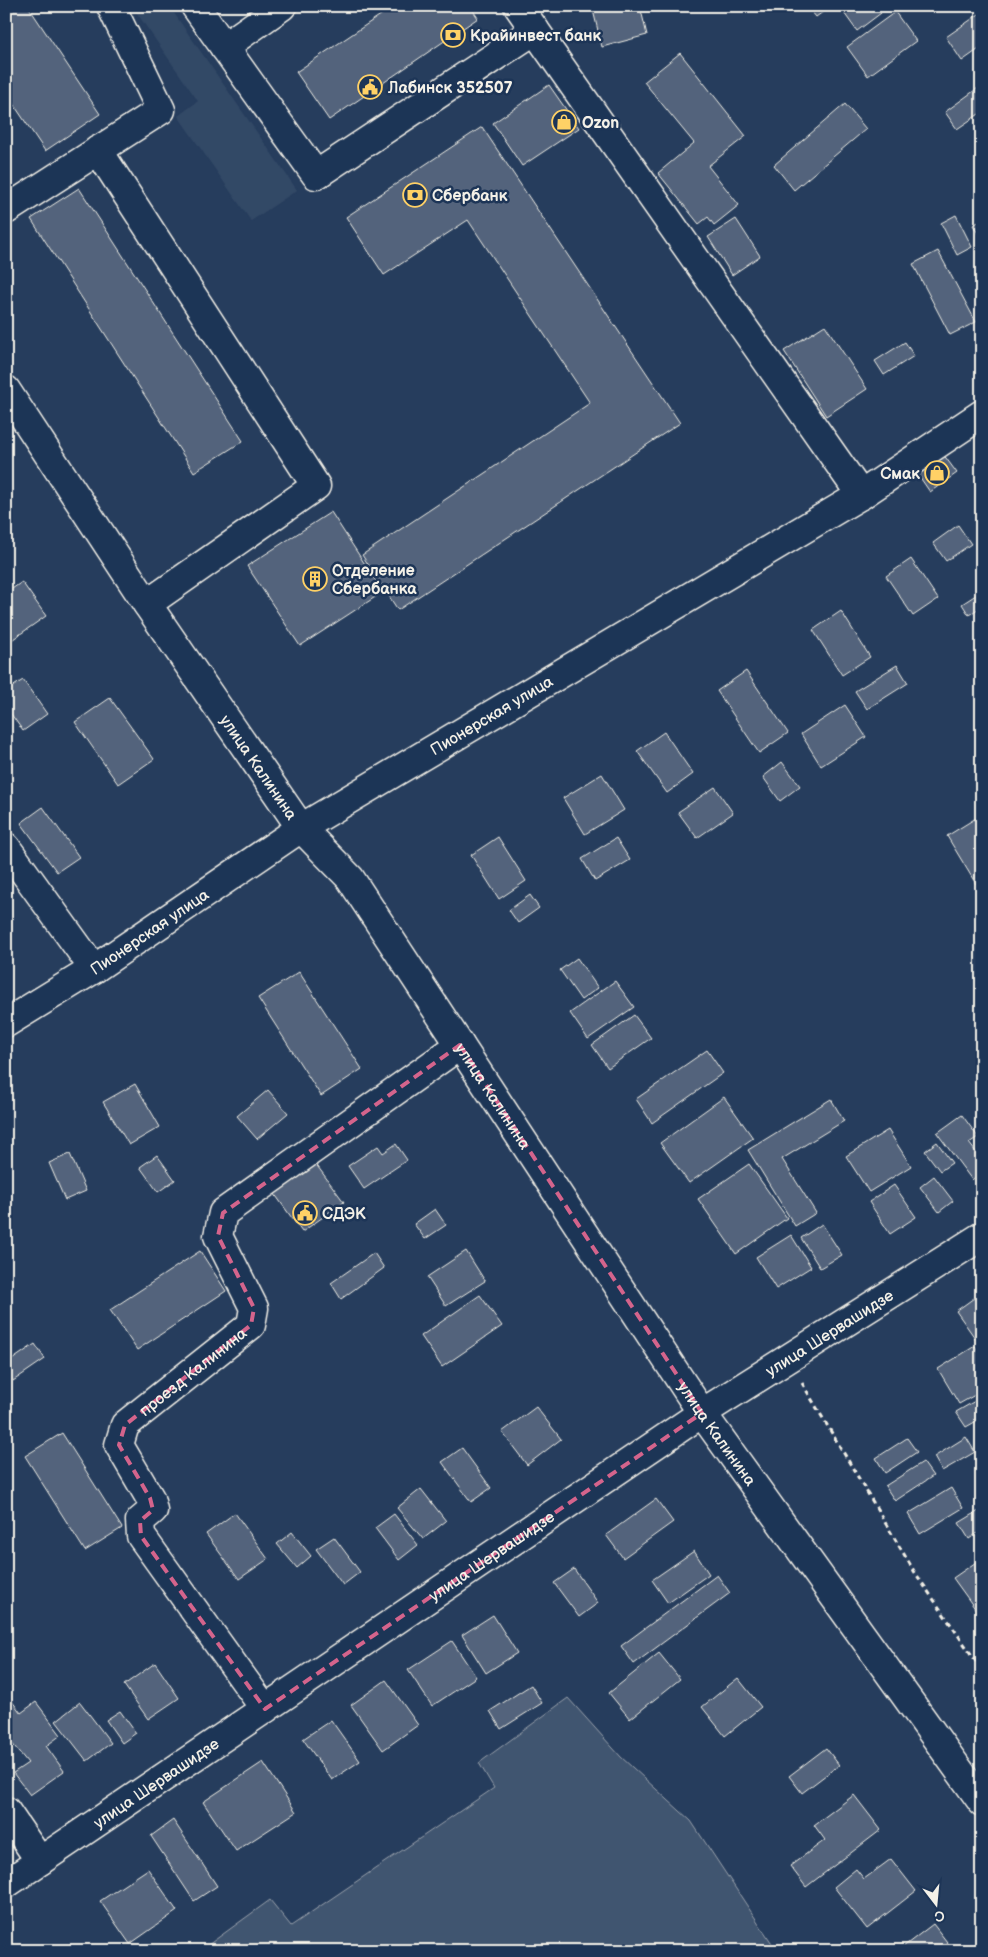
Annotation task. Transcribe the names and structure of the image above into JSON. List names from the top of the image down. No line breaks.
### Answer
{"streets":{"street":["Пионерская улица","улица Калинина","улица Шервашидзе","проезд Калинина"]},"crossings":[["Пионерская улица","улица Калинина"],["улица Калинина","улица Шервашидзе"],["улица Калинина","проезд Калинина"],["улица Шервашидзе","проезд Калинина"]],"places":{"bank":["Крайинвест банк","Сбербанк"],"public building":["Лабинск 352507","СДЭК"],"shop":["Ozon","Смак"],"building":["Отделение Сбербанка"]},"north":"bottom"}
